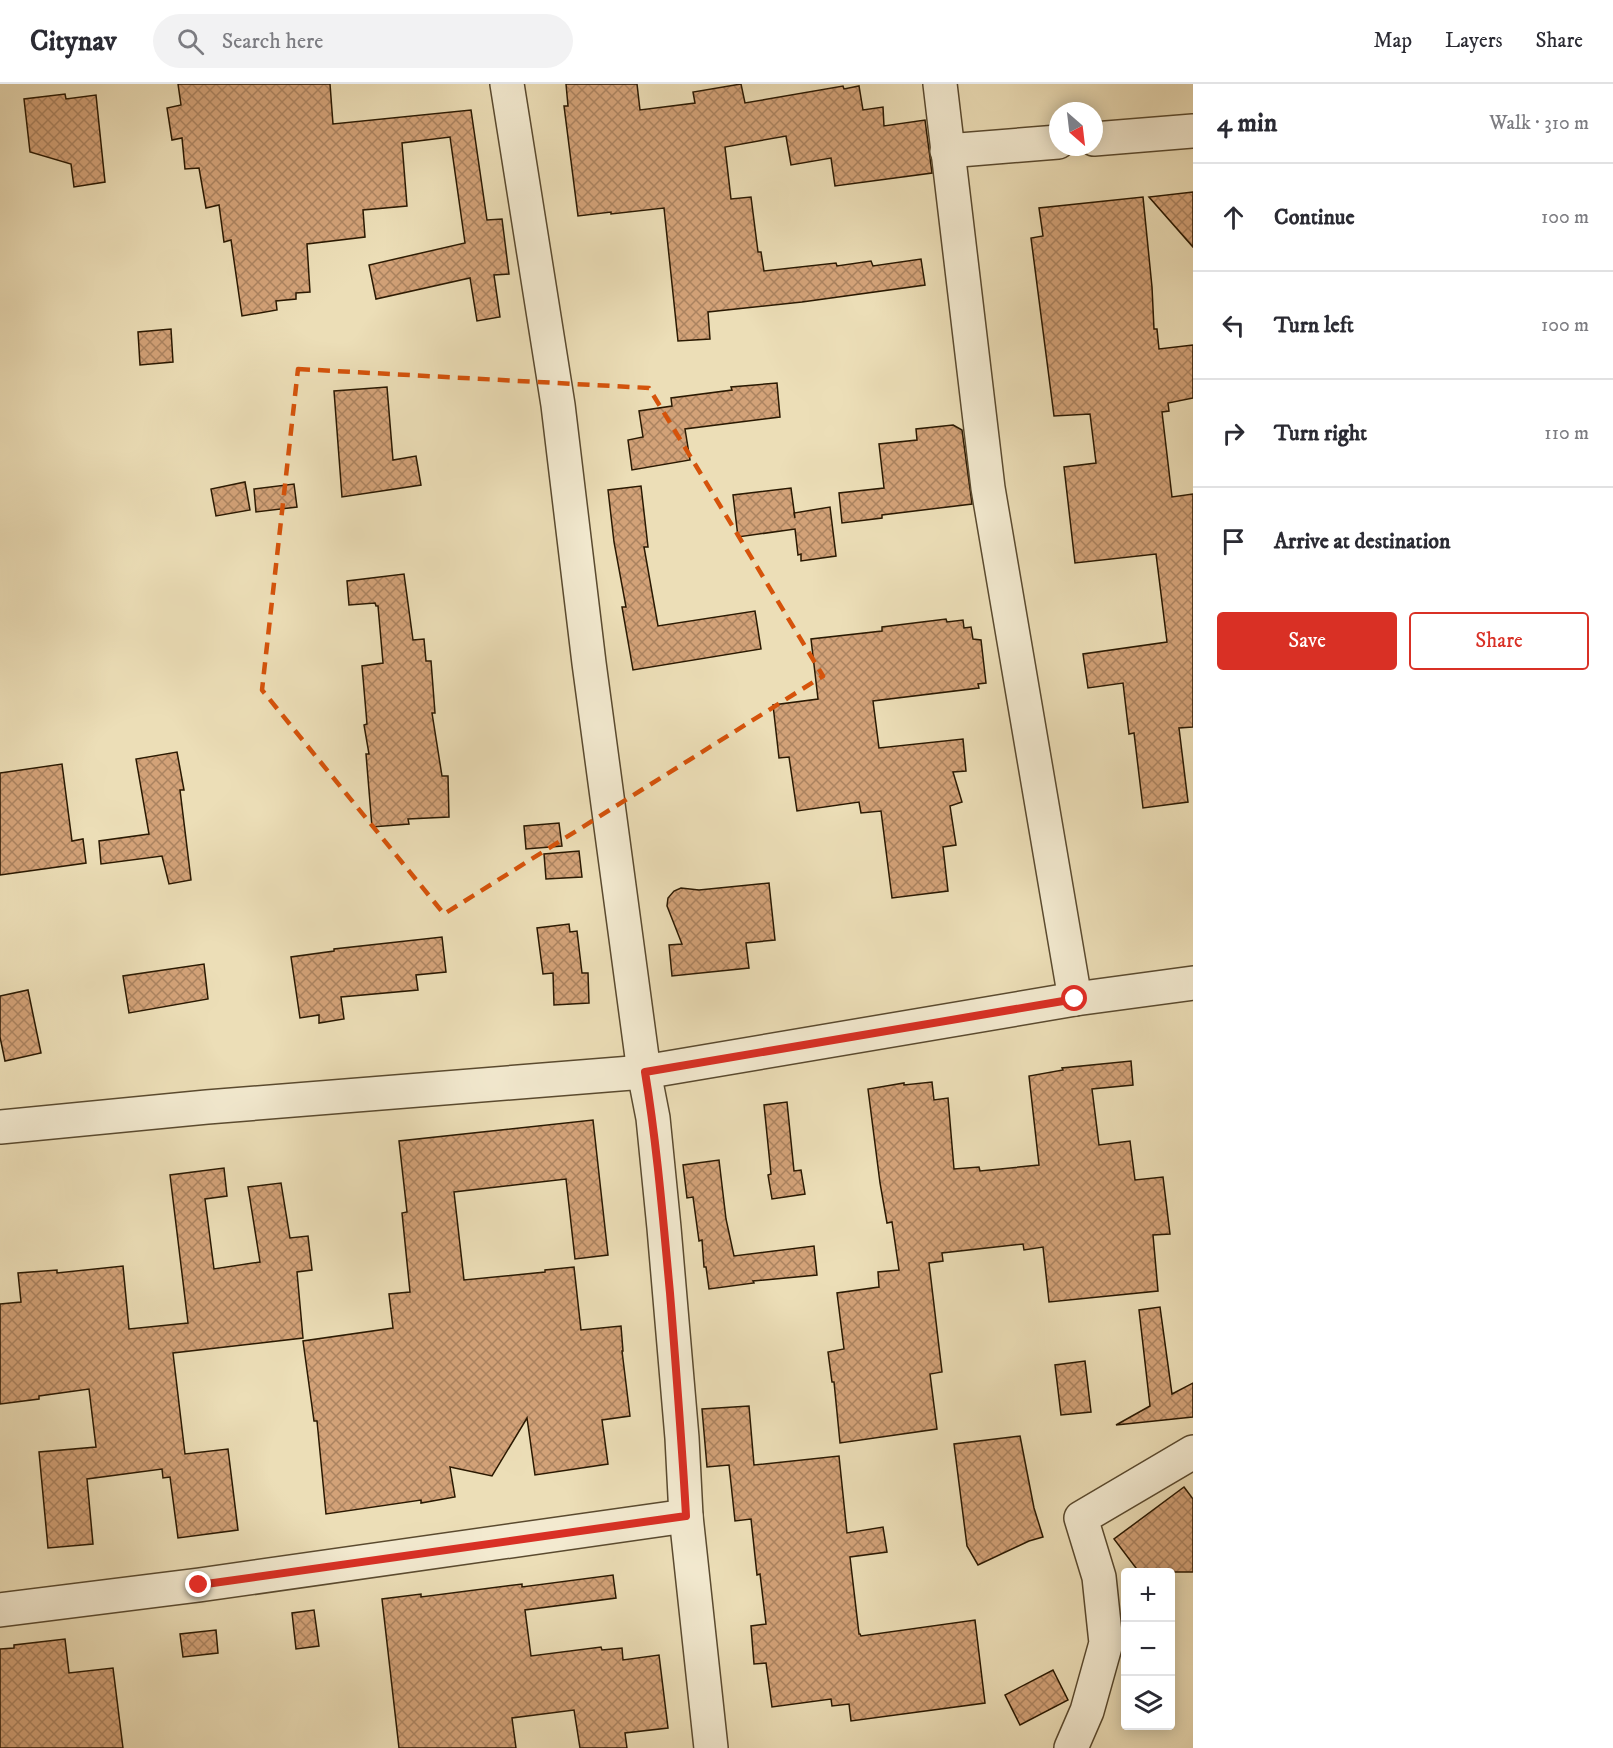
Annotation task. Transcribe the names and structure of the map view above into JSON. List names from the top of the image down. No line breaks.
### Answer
{"north":"bottom right","page":{"header":"Citynav","search":"Search here","nav":["Map","Layers","Share"],"heading":["4 min","Walk · 310 m"],"list":[["Continue","100 m"],["Turn left","100 m"],["Turn right","110 m"],"Arrive at destination"],"buttons":["Save","Share"],"map_buttons":["+","−"]}}
